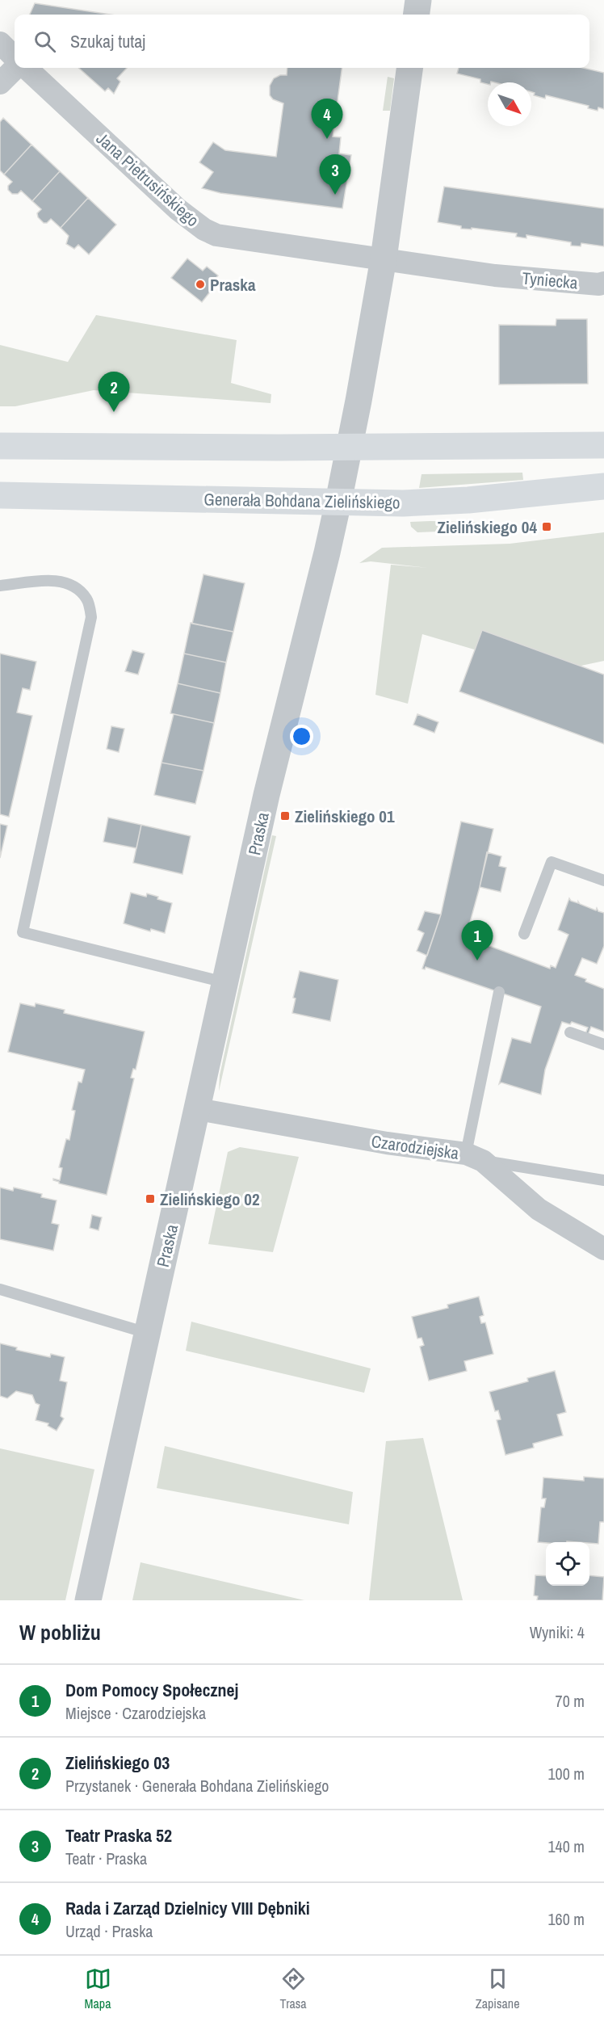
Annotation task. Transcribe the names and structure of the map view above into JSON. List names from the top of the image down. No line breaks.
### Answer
{"streets":{"main road":["Generała Bohdana Zielińskiego"],"street":["Jana Pietrusińskiego","Tyniecka","Praska","Czarodziejska"]},"crossings":[["Jana Pietrusińskiego","Tyniecka"],["Jana Pietrusińskiego","Praska"],["Generała Bohdana Zielińskiego","Praska"],["Praska","Czarodziejska"]],"places":{"other":["Praska"],"transit":["Zielińskiego 04","Zielińskiego 01","Zielińskiego 02"]},"north":"bottom right","page":{"search":"Szukaj tutaj","pins":["4","3","2","1"],"heading":["W pobliżu","Wyniki: 4"],"list":[{"mark":"1","name":"Dom Pomocy Społecznej","note":"Miejsce · Czarodziejska","value":"70 m"},{"mark":"2","name":"Zielińskiego 03","note":"Przystanek · Generała Bohdana Zielińskiego","value":"100 m"},{"mark":"3","name":"Teatr Praska 52","note":"Teatr · Praska","value":"140 m"},{"mark":"4","name":"Rada i Zarząd Dzielnicy VIII Dębniki","note":"Urząd · Praska","value":"160 m"}],"nav":["Mapa","Trasa","Zapisane"]}}
